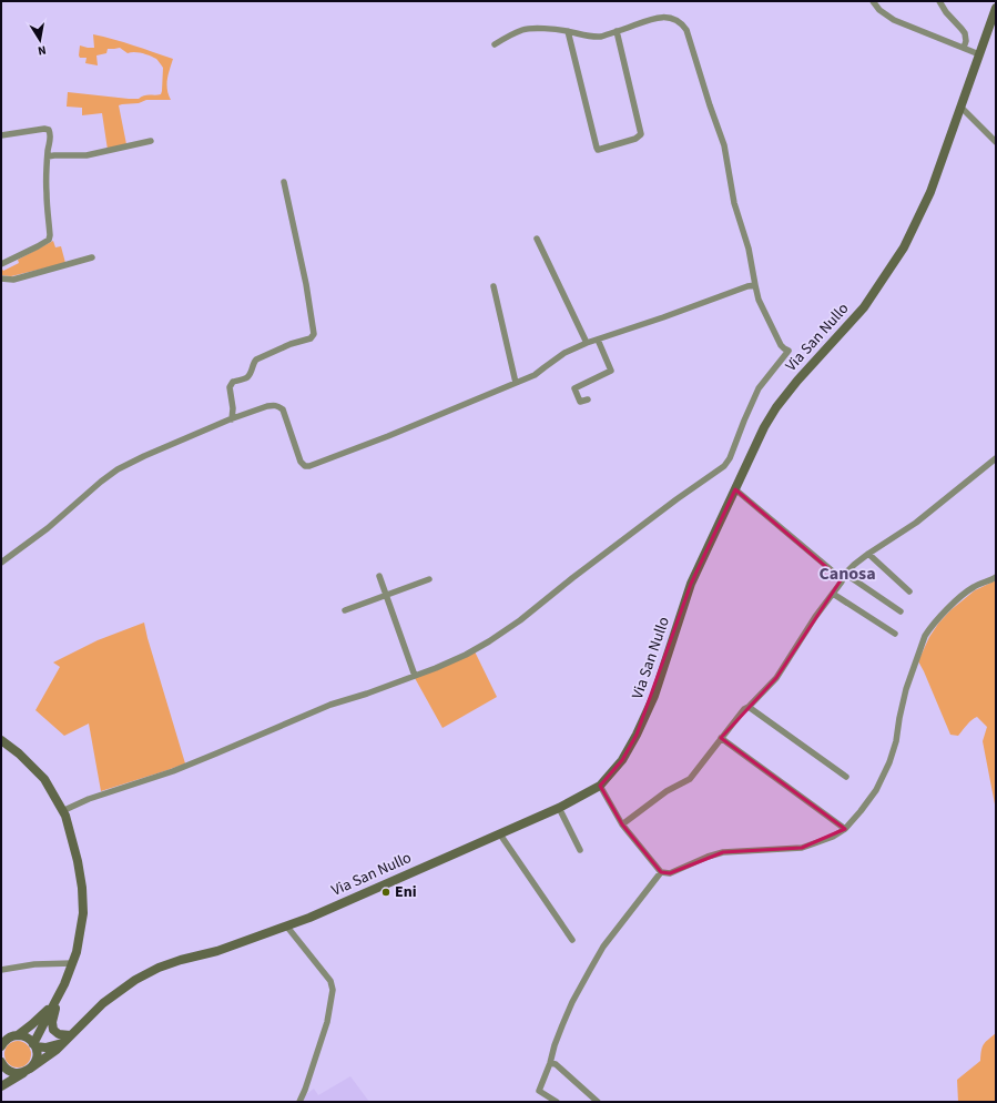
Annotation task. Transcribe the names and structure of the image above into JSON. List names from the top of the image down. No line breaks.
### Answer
{"streets":{"street":["Via San Nullo"]},"districts":["Canosa"],"places":["Eni"],"north":"bottom"}
